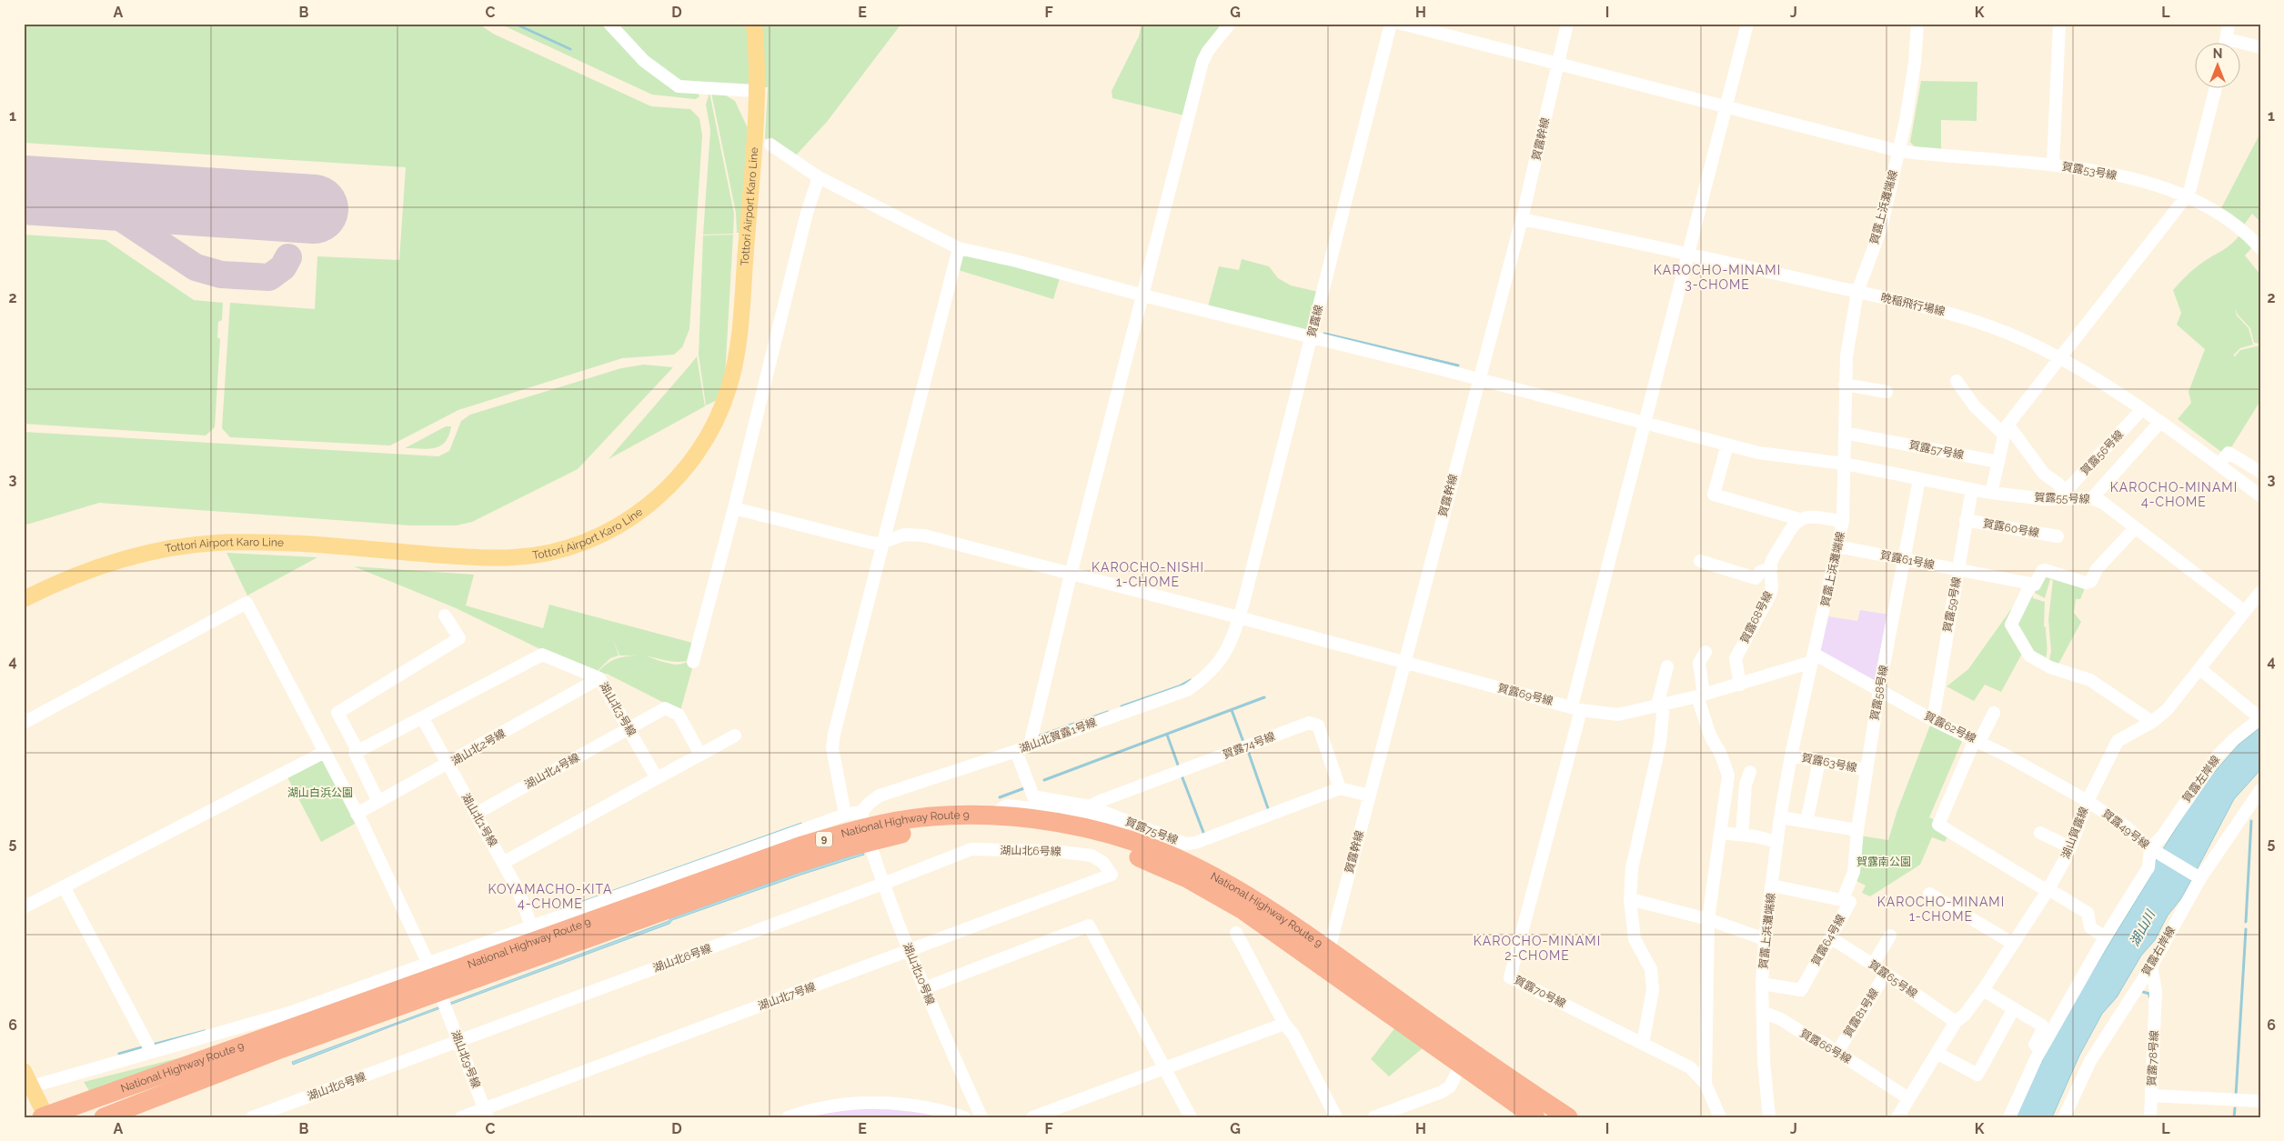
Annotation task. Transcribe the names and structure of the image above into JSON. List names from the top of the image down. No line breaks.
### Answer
{"streets":{"highway":["National Highway Route 9","9"],"main road":["Tottori Airport Karo Line"],"street":["賀露幹線","賀露53号線","賀露上浜灘端線","晩稲飛行場線","賀露線","賀露57号線","賀露56号線","賀露55号線","賀露60号線","賀露61号線","賀露59号線","賀露68号線","賀露58号線","賀露69号線","湖山北3号線","賀露62号線","湖山北賀露1号線","賀露74号線","湖山北2号線","賀露63号線","湖山北4号線","賀露左岸線","湖山北1号線","賀露49号線","賀露75号線","湖山賀露線","湖山北6号線","賀露64号線","賀露右岸線","湖山北10号線","賀露65号線","賀露70号線","湖山北7号線","賀露81号線","賀露66号線","賀露78号線","湖山北9号線"]},"crossings":[["賀露幹線","賀露53号線"],["賀露幹線","晩稲飛行場線"],["賀露幹線","賀露55号線"],["賀露幹線","賀露69号線"],["賀露幹線","National Highway Route 9"],["賀露53号線","賀露上浜灘端線"],["賀露上浜灘端線","晩稲飛行場線"],["賀露上浜灘端線","賀露57号線"],["賀露上浜灘端線","賀露55号線"],["賀露上浜灘端線","賀露61号線"],["賀露上浜灘端線","賀露69号線"],["賀露上浜灘端線","賀露62号線"],["賀露上浜灘端線","賀露63号線"],["賀露上浜灘端線","賀露64号線"],["賀露上浜灘端線","賀露66号線"],["晩稲飛行場線","賀露56号線"],["賀露線","賀露55号線"],["賀露線","賀露69号線"],["賀露線","湖山北賀露1号線"],["賀露56号線","賀露55号線"],["賀露55号線","賀露59号線"],["賀露55号線","賀露58号線"],["賀露55号線","湖山賀露線"],["賀露60号線","賀露59号線"],["賀露61号線","賀露59号線"],["賀露61号線","賀露58号線"],["賀露59号線","賀露62号線"],["賀露68号線","賀露69号線"],["賀露58号線","賀露62号線"],["賀露58号線","賀露63号線"],["賀露58号線","賀露64号線"],["賀露69号線","賀露62号線"],["賀露69号線","湖山北賀露1号線"],["賀露69号線","賀露70号線"],["湖山北3号線","湖山北2号線"],["湖山北3号線","湖山北4号線"],["湖山北3号線","湖山北1号線"],["賀露62号線","賀露49号線"],["賀露62号線","湖山賀露線"],["湖山北賀露1号線","National Highway Route 9"],["湖山北賀露1号線","賀露75号線"],["湖山北賀露1号線","湖山北10号線"],["賀露74号線","賀露75号線"],["湖山北2号線","湖山北1号線"],["湖山北4号線","湖山北1号線"],["賀露左岸線","賀露49号線"],["National Highway Route 9","湖山北10号線"],["賀露49号線","湖山賀露線"],["賀露49号線","賀露右岸線"],["湖山賀露線","賀露65号線"],["湖山賀露線","賀露66号線"],["湖山北6号線","湖山北10号線"],["湖山北6号線","湖山北7号線"],["湖山北6号線","湖山北9号線"],["賀露64号線","賀露65号線"],["賀露右岸線","賀露78号線"],["湖山北10号線","湖山北7号線"],["賀露65号線","賀露81号線"],["湖山北7号線","湖山北9号線"],["賀露81号線","賀露66号線"]],"districts":["KAROCHO-MINAMI 3-CHOME","KAROCHO-MINAMI 4-CHOME","KAROCHO-NISHI 1-CHOME","KOYAMACHO-KITA 4-CHOME","KAROCHO-MINAMI 1-CHOME","KAROCHO-MINAMI 2-CHOME"],"water":["湖山川"],"parks":["湖山白浜公園","賀露南公園"],"north":"top","grid":{"columns":["A","B","C","D","E","F","G","H","I","J","K","L"],"rows":["1","2","3","4","5","6"]}}
